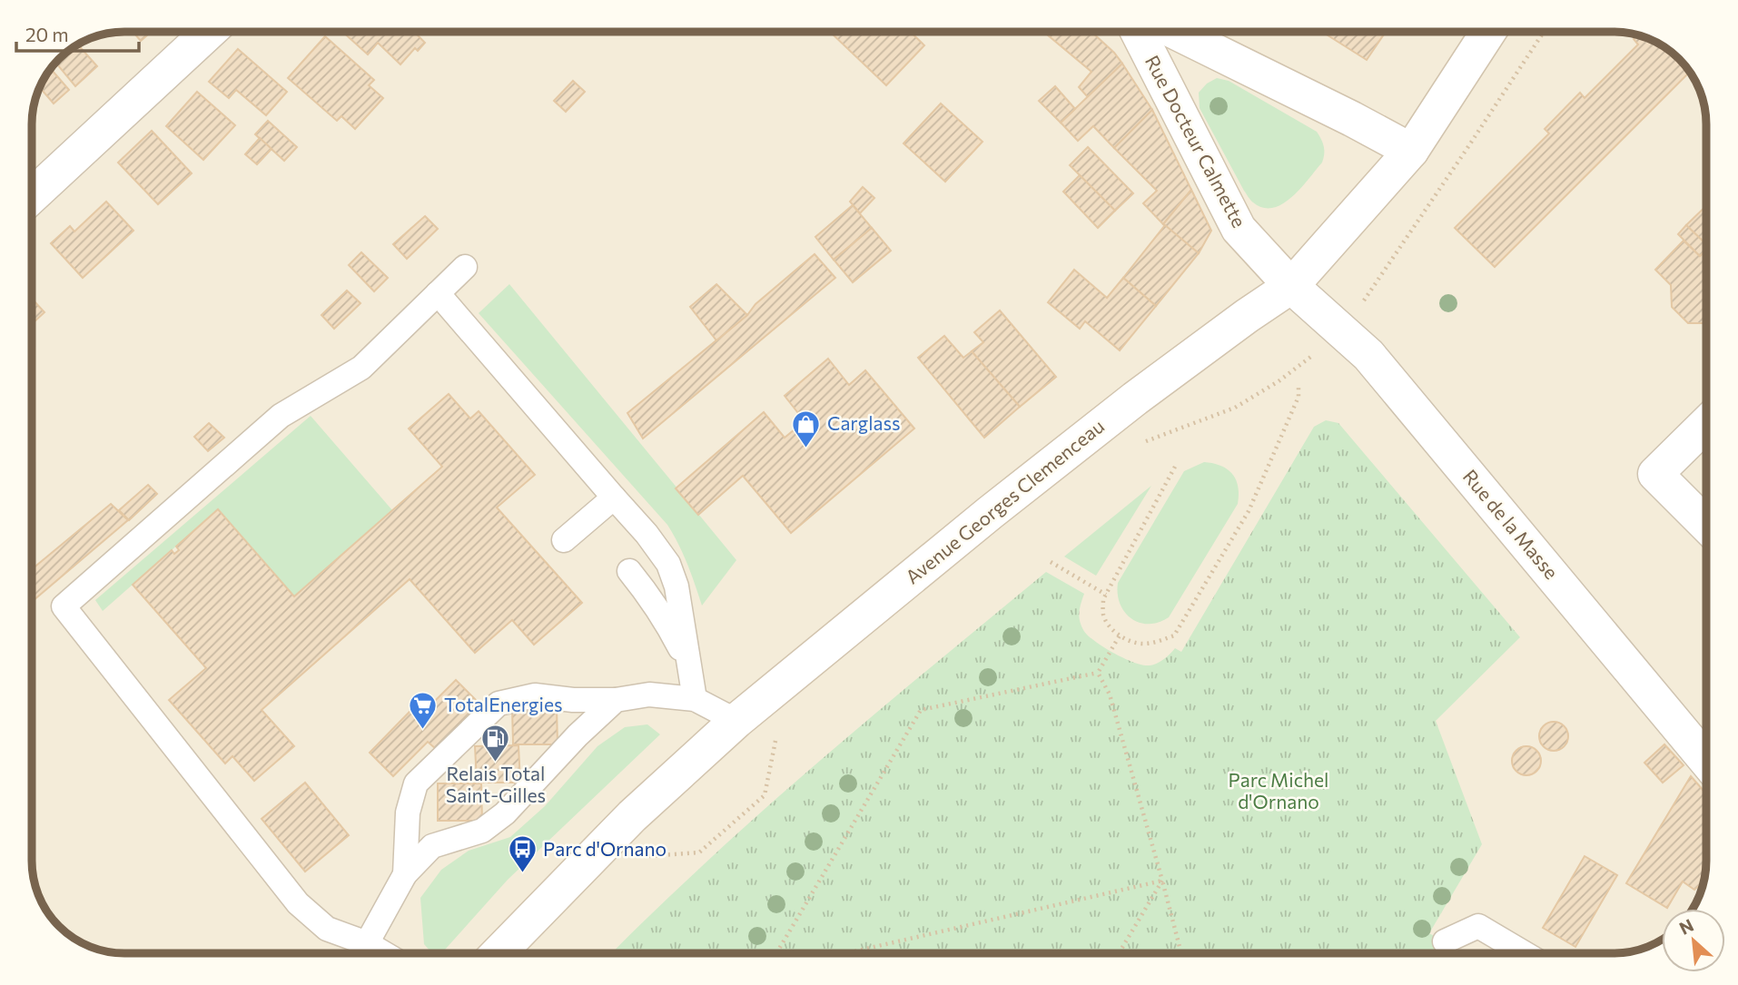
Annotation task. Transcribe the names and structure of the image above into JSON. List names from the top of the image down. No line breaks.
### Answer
{"streets":{"street":["Rue Docteur Calmette","Avenue Georges Clemenceau","Rue de la Masse"]},"crossings":[["Rue Docteur Calmette","Avenue Georges Clemenceau"],["Rue Docteur Calmette","Rue de la Masse"],["Avenue Georges Clemenceau","Rue de la Masse"]],"parks":["Parc Michel d'Ornano"],"places":{"shop":["Carglass"],"supermarket":["TotalEnergies"],"fuel station":["Relais Total Saint-Gilles"],"bus stop":["Parc d'Ornano"]},"scale_bar":"20 m","north":"top left"}
